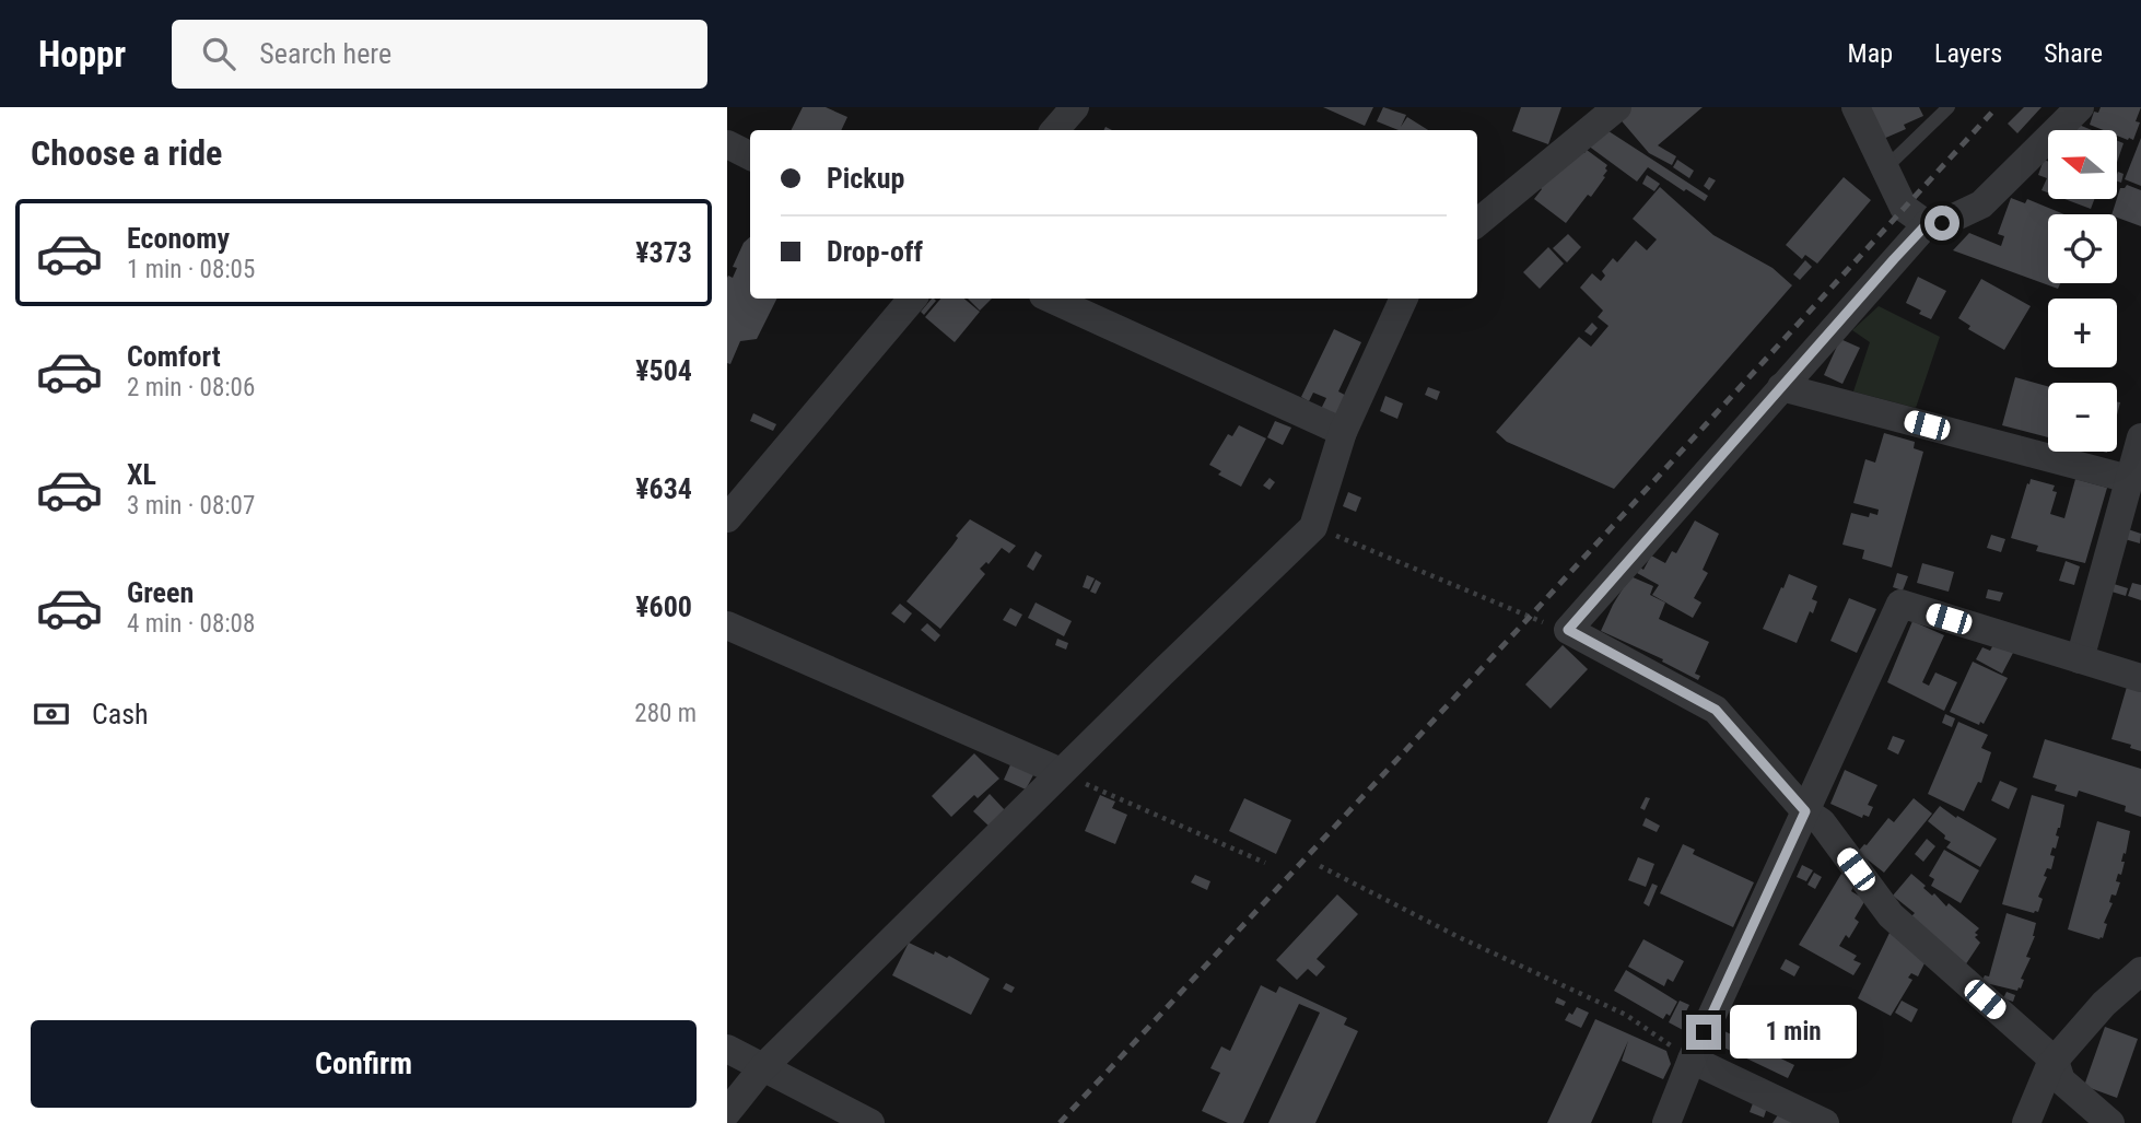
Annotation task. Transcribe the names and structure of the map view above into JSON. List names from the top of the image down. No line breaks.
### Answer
{"north":"left","page":{"header":"Hoppr","search":"Search here","nav":["Map","Layers","Share"],"heading":"Choose a ride","map_buttons":["+","−"],"banner":["Pickup","Drop-off"],"list":[{"name":"Economy","note":"1 min · 08:05","value":"¥373"},{"name":"Comfort","note":"2 min · 08:06","value":"¥504"},{"name":"XL","note":"3 min · 08:07","value":"¥634"},{"name":"Green","note":"4 min · 08:08","value":"¥600"}],"pay":["Cash","280 m"],"buttons":"Confirm","bubble":"1 min"}}
